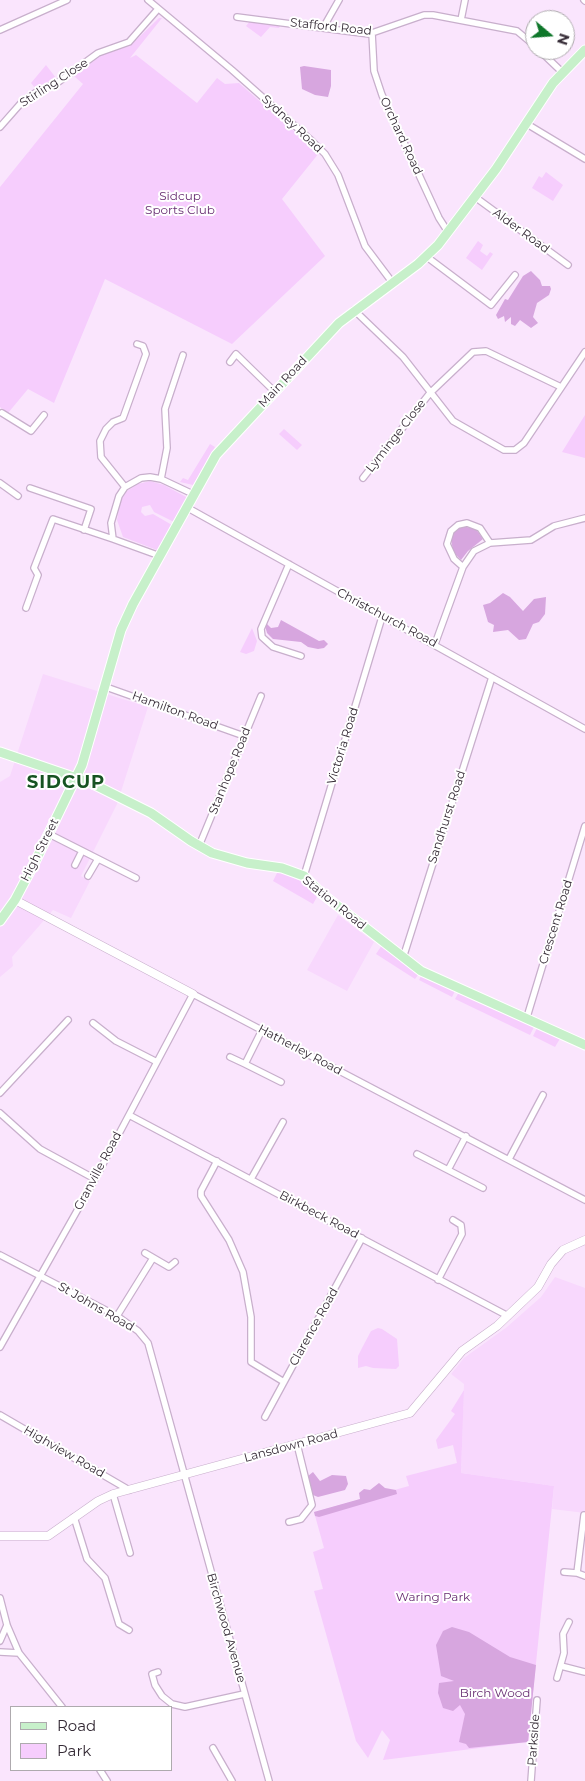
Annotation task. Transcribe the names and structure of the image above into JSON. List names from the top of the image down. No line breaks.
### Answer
{"streets":{"main road":["Main Road","High Street","Station Road"],"street":["Stafford Road","Stirling Close","Sydney Road","Orchard Road","Alder Road","Lyminge Close","Christchurch Road","Hamilton Road","Victoria Road","Stanhope Road","Sandhurst Road","Crescent Road","Hatherley Road","Granville Road","Birkbeck Road","St Johns Road","Clarence Road","Lansdown Road","Highview Road","Birchwood Avenue","Parkside"]},"crossings":[["Stafford Road","Orchard Road"],["Stirling Close","Sydney Road"],["Sydney Road","Main Road"],["Orchard Road","Main Road"],["Alder Road","Main Road"],["Main Road","Christchurch Road"],["Main Road","Hamilton Road"],["Main Road","High Street"],["Main Road","Station Road"],["Christchurch Road","Victoria Road"],["Christchurch Road","Sandhurst Road"],["Hamilton Road","Stanhope Road"],["Victoria Road","Station Road"],["Stanhope Road","Station Road"],["Sandhurst Road","Station Road"],["High Street","Station Road"],["High Street","Hatherley Road"],["Station Road","Crescent Road"],["Hatherley Road","Granville Road"],["Granville Road","Birkbeck Road"],["Granville Road","St Johns Road"],["Birkbeck Road","Clarence Road"],["Birkbeck Road","Lansdown Road"],["St Johns Road","Lansdown Road"],["St Johns Road","Birchwood Avenue"],["Lansdown Road","Highview Road"],["Lansdown Road","Birchwood Avenue"]],"districts":["SIDCUP"],"parks":["Sidcup Sports Club","Waring Park","Birch Wood"],"legend":["Road","Park"],"north":"right"}
